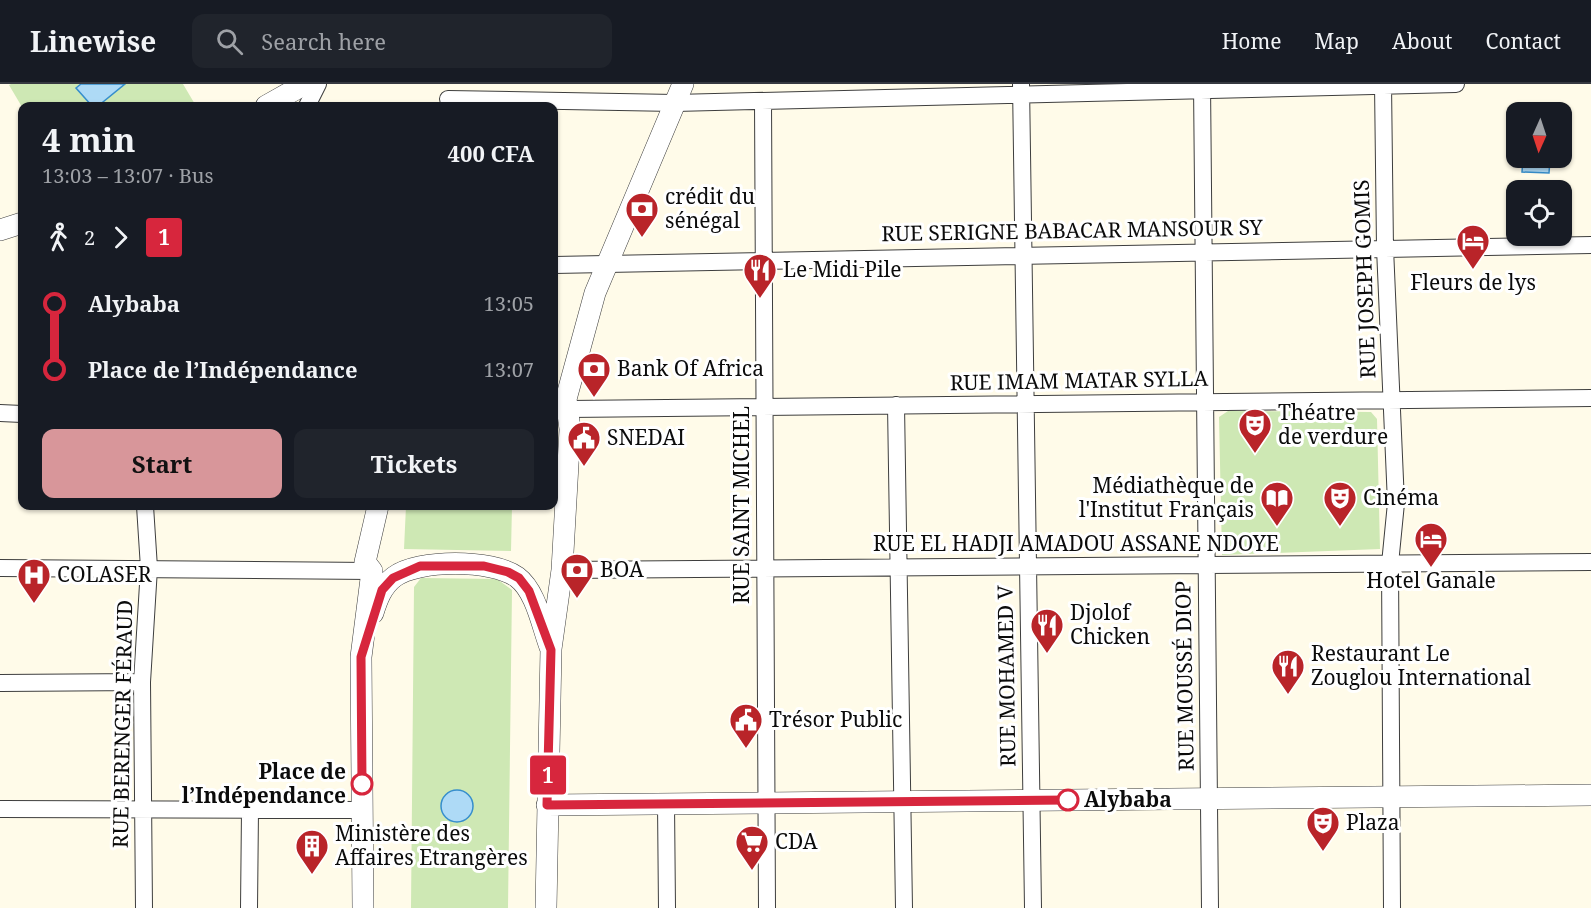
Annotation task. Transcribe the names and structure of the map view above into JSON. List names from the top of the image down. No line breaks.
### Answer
{"streets":{"street":["RUE SERIGNE BABACAR MANSOUR SY","RUE JOSEPH GOMIS","RUE IMAM MATAR SYLLA","RUE SAINT MICHEL","RUE EL HADJI AMADOU ASSANE NDOYE","RUE MOHAMED V","RUE MOUSSÉ DIOP","RUE BERENGER FÉRAUD"]},"crossings":[["RUE SERIGNE BABACAR MANSOUR SY","RUE JOSEPH GOMIS"],["RUE SERIGNE BABACAR MANSOUR SY","RUE SAINT MICHEL"],["RUE SERIGNE BABACAR MANSOUR SY","RUE MOHAMED V"],["RUE SERIGNE BABACAR MANSOUR SY","RUE MOUSSÉ DIOP"],["RUE JOSEPH GOMIS","RUE IMAM MATAR SYLLA"],["RUE JOSEPH GOMIS","RUE EL HADJI AMADOU ASSANE NDOYE"],["RUE IMAM MATAR SYLLA","RUE SAINT MICHEL"],["RUE IMAM MATAR SYLLA","RUE MOHAMED V"],["RUE IMAM MATAR SYLLA","RUE MOUSSÉ DIOP"],["RUE SAINT MICHEL","RUE EL HADJI AMADOU ASSANE NDOYE"],["RUE EL HADJI AMADOU ASSANE NDOYE","RUE MOHAMED V"],["RUE EL HADJI AMADOU ASSANE NDOYE","RUE MOUSSÉ DIOP"]],"places":{"bank":["crédit du sénégal","Bank Of Africa","BOA"],"hotel":["Fleurs de lys","Hotel Ganale"],"restaurant":["Le Midi Pile","Djolof Chicken","Restaurant Le Zouglou International"],"theatre":["Théatre de verdure","Cinéma","Plaza"],"public building":["SNEDAI","Trésor Public"],"library":["Médiathèque de l'Institut Français"],"hospital":["COLASER"],"other":["Place de l’Indépendance","Alybaba"],"supermarket":["CDA"],"building":["Ministère des Affaires Etrangères"]},"lines":["bus line 1"],"north":"bottom","page":{"header":"Linewise","search":"Search here","nav":["Home","Map","About","Contact"],"on_map":"1","heading":["4 min","13:03 – 13:07 · Bus","400 CFA"],"legs":["2","1"],"list":[{"name":"Alybaba","value":"13:05"},{"name":"Place de l’Indépendance","value":"13:07"}],"buttons":["Start","Tickets"]}}
